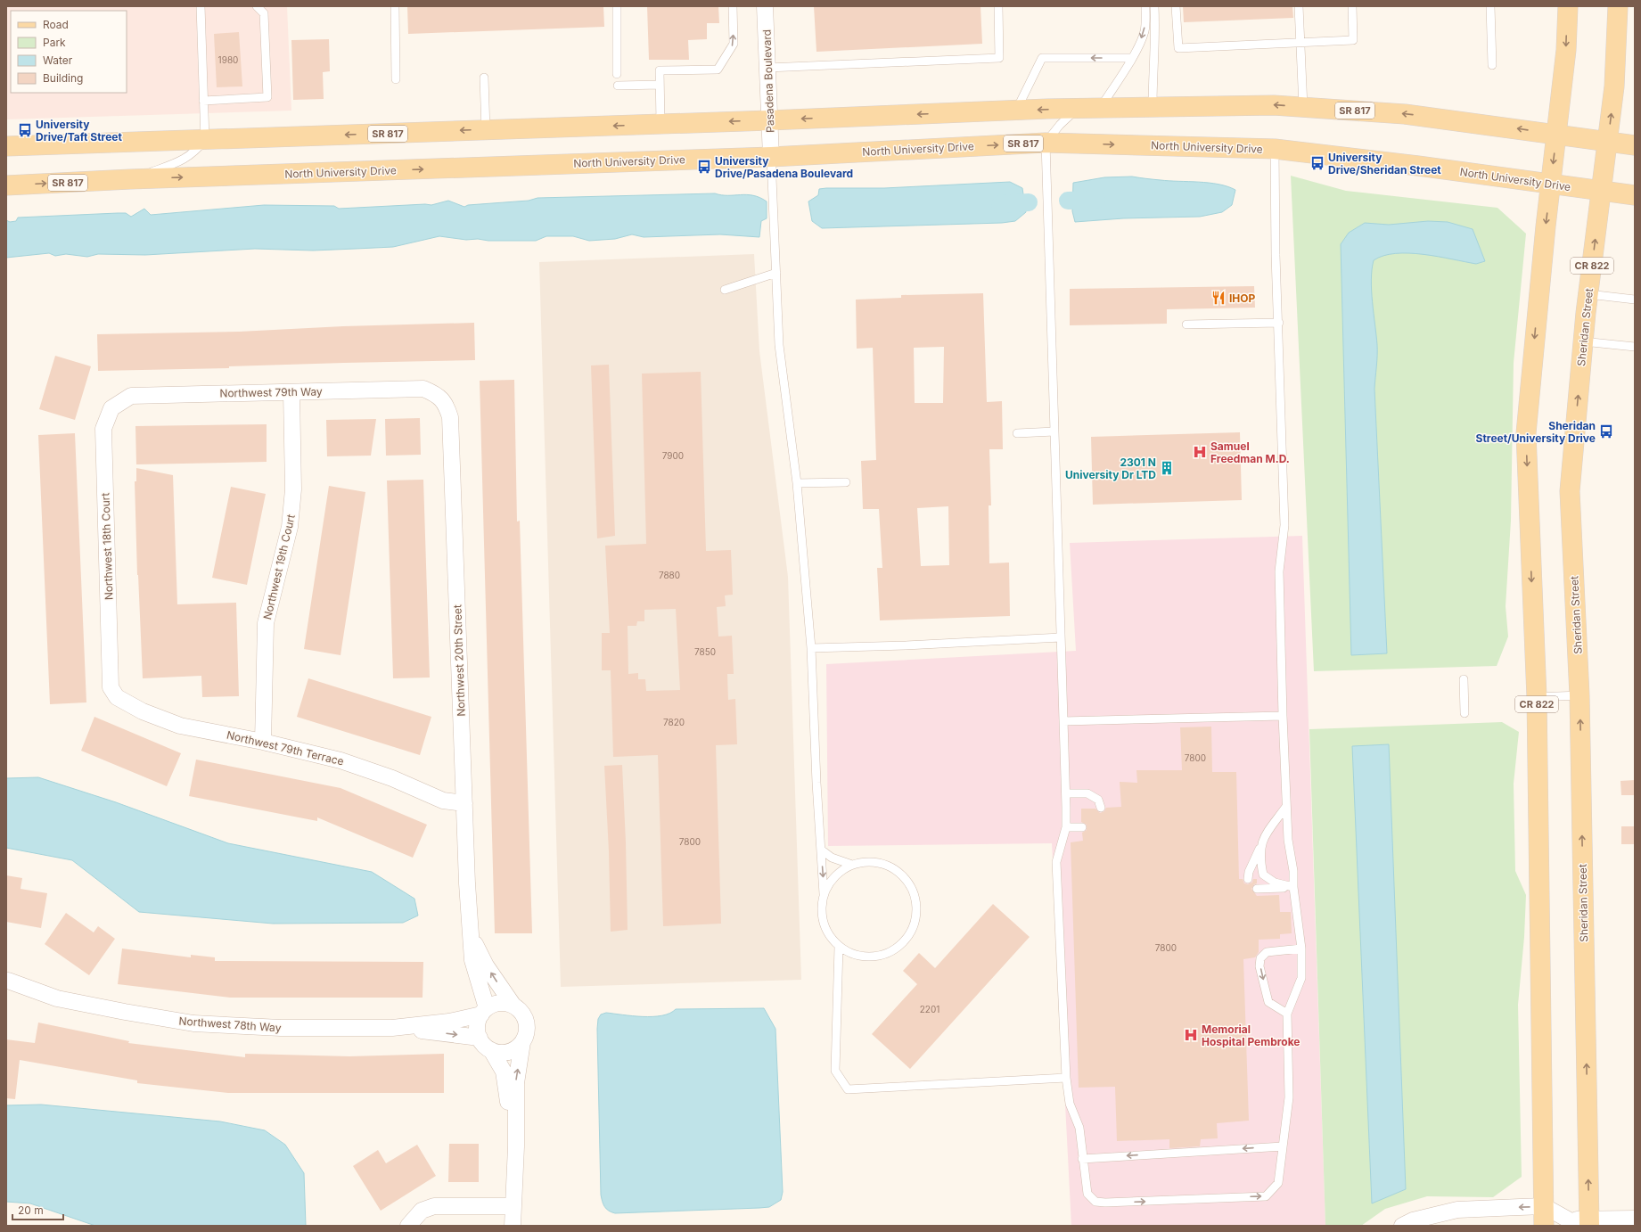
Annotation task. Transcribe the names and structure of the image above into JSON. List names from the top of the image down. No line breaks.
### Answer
{"streets":{"main road":["SR 817","North University Drive","CR 822","Sheridan Street"],"street":["Pasadena Boulevard","Northwest 79th Way","Northwest 18th Court","Northwest 19th Court","Northwest 20th Street","Northwest 79th Terrace","Northwest 78th Way"]},"crossings":[["Pasadena Boulevard","SR 817"],["Pasadena Boulevard","North University Drive"],["SR 817","CR 822"],["SR 817","Sheridan Street"],["North University Drive","CR 822"],["North University Drive","Sheridan Street"],["Northwest 79th Way","Northwest 18th Court"],["Northwest 79th Way","Northwest 19th Court"],["Northwest 79th Way","Northwest 20th Street"],["Northwest 18th Court","Northwest 79th Terrace"],["Northwest 19th Court","Northwest 79th Terrace"],["Northwest 20th Street","Northwest 79th Terrace"],["Northwest 20th Street","Northwest 78th Way"]],"places":{"bus stop":["University Drive/Taft Street","University Drive/Sheridan Street","University Drive/Pasadena Boulevard","Sheridan Street/University Drive"],"restaurant":["IHOP"],"hospital":["Samuel Freedman M.D.","Memorial Hospital Pembroke"],"building":["2301 N University Dr LTD"]},"house_numbers":["1980","7900","7880","7850","7820","7800","7800","7800","2201"],"legend":["Road","Park","Water","Building"],"scale_bar":"20 m"}
